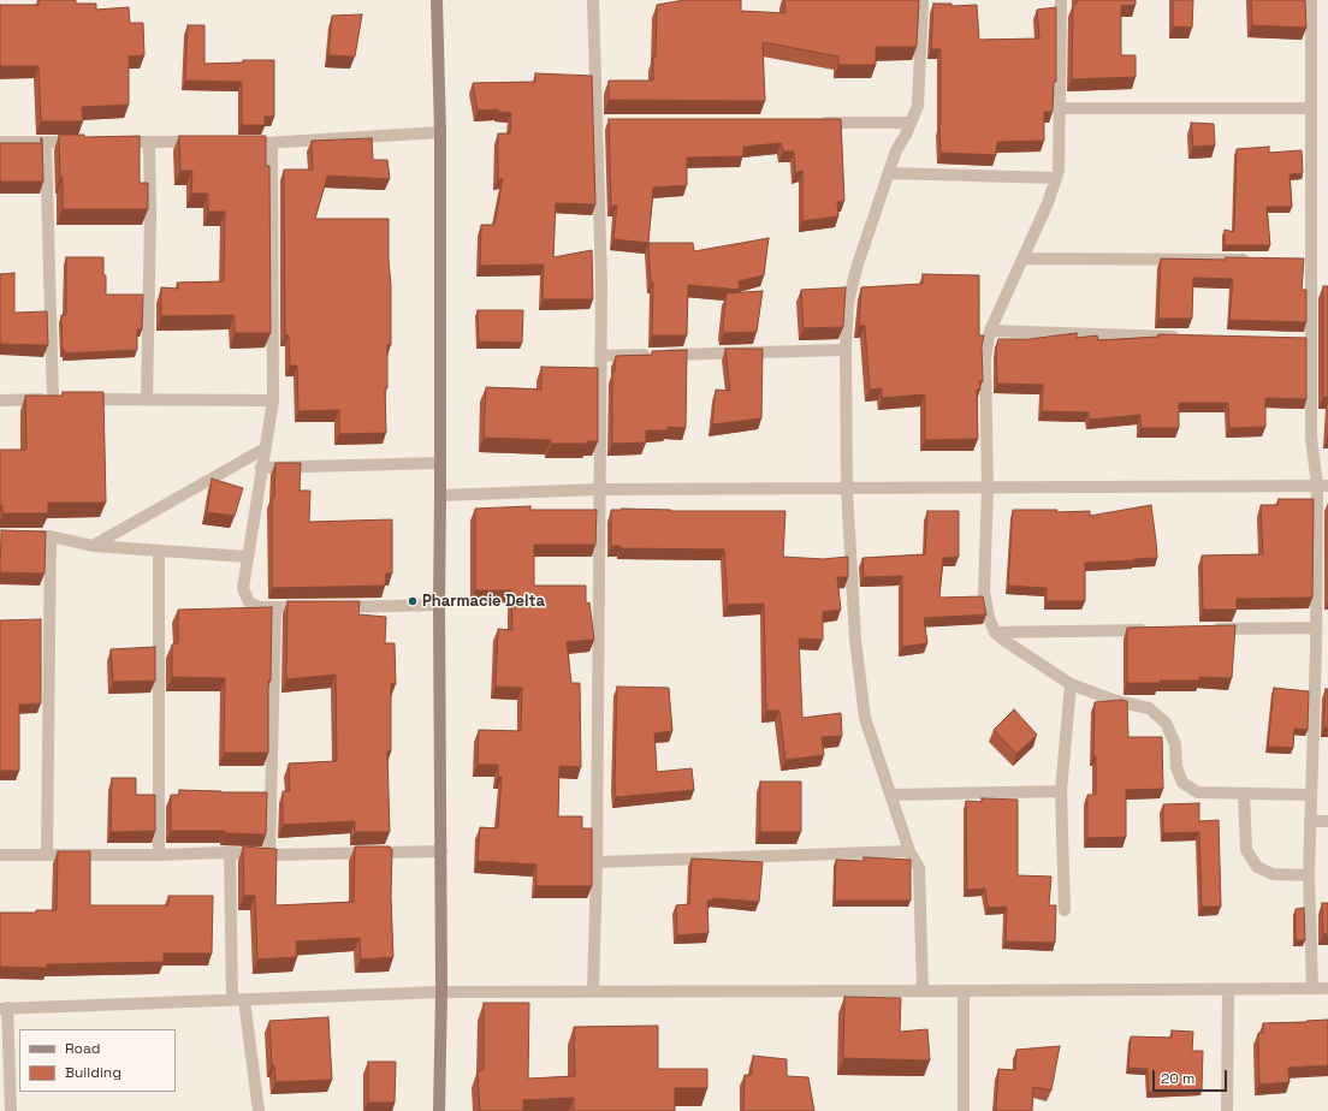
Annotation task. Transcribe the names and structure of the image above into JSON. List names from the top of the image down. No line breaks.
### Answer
{"places":["Pharmacie Delta"],"legend":["Road","Building"],"scale_bar":"20 m"}
